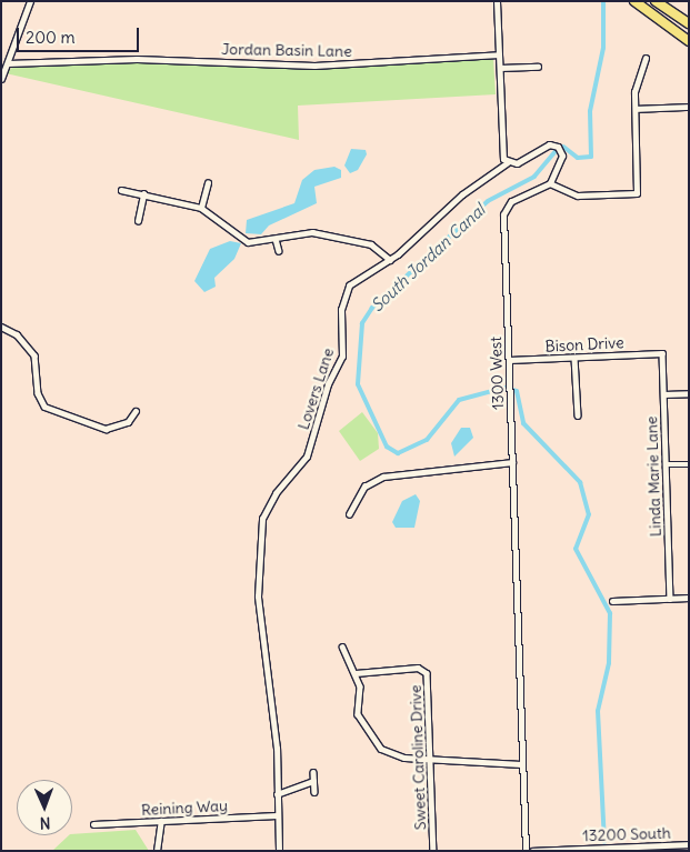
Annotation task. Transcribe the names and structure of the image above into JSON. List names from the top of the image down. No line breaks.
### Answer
{"streets":{"street":["Jordan Basin Lane","Bison Drive","1300 West","Lovers Lane","Linda Marie Lane","Sweet Caroline Drive","Reining Way","13200 South"]},"crossings":[["Bison Drive","1300 West"],["Bison Drive","Linda Marie Lane"],["Lovers Lane","Reining Way"]],"water":["South Jordan Canal"],"scale_bar":"200 m","north":"bottom"}
